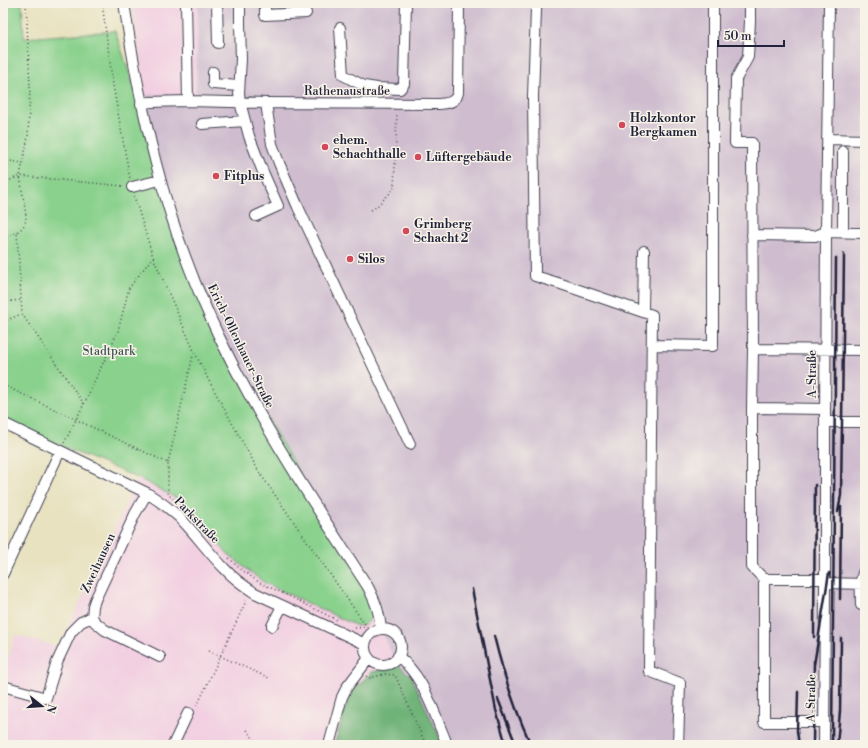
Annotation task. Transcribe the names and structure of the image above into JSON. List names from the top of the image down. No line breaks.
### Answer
{"streets":{"street":["Rathenaustraße","Erich-Ollenhauer-Straße","A-Straße","Parkstraße","Zweihausen"]},"crossings":[["Rathenaustraße","Erich-Ollenhauer-Straße"],["Erich-Ollenhauer-Straße","Parkstraße"],["Parkstraße","Zweihausen"]],"parks":["Stadtpark"],"places":["Holzkontor Bergkamen","ehem. Schachthalle","Lüftergebäude","Fitplus","Grimberg Schacht 2","Silos"],"scale_bar":"50 m","north":"right"}
